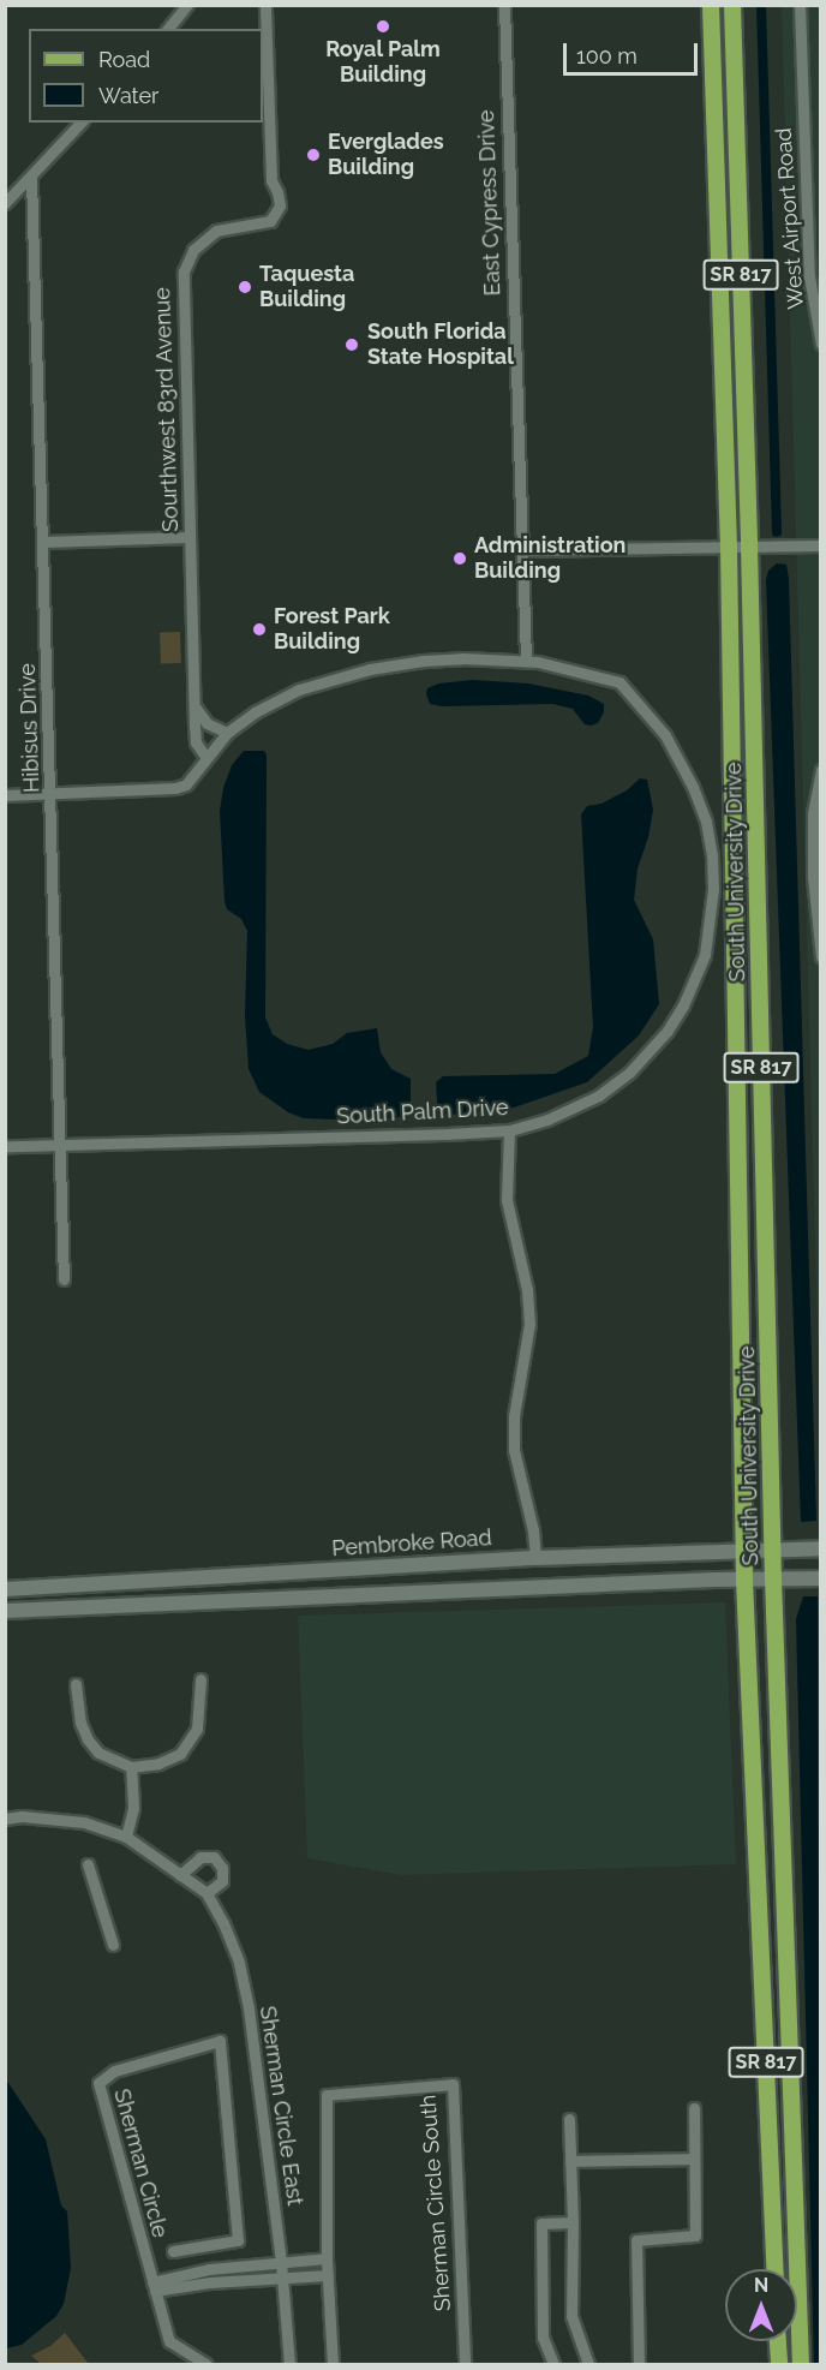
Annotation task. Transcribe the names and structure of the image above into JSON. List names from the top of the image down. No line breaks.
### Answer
{"streets":{"main road":["SR 817","South University Drive","Pembroke Road"],"street":["East Cypress Drive","West Airport Road","Sourthwest 83rd Avenue","Hibisus Drive","South Palm Drive","Sherman Circle East","Sherman Circle","Sherman Circle South"]},"crossings":[["East Cypress Drive","South Palm Drive"],["Sourthwest 83rd Avenue","South Palm Drive"],["Hibisus Drive","South Palm Drive"],["South University Drive","Pembroke Road"]],"places":["Royal Palm Building","Everglades Building","Taquesta Building","South Florida State Hospital","Administration Building","Forest Park Building"],"legend":["Road","Water"],"scale_bar":"100 m","north":"top"}
